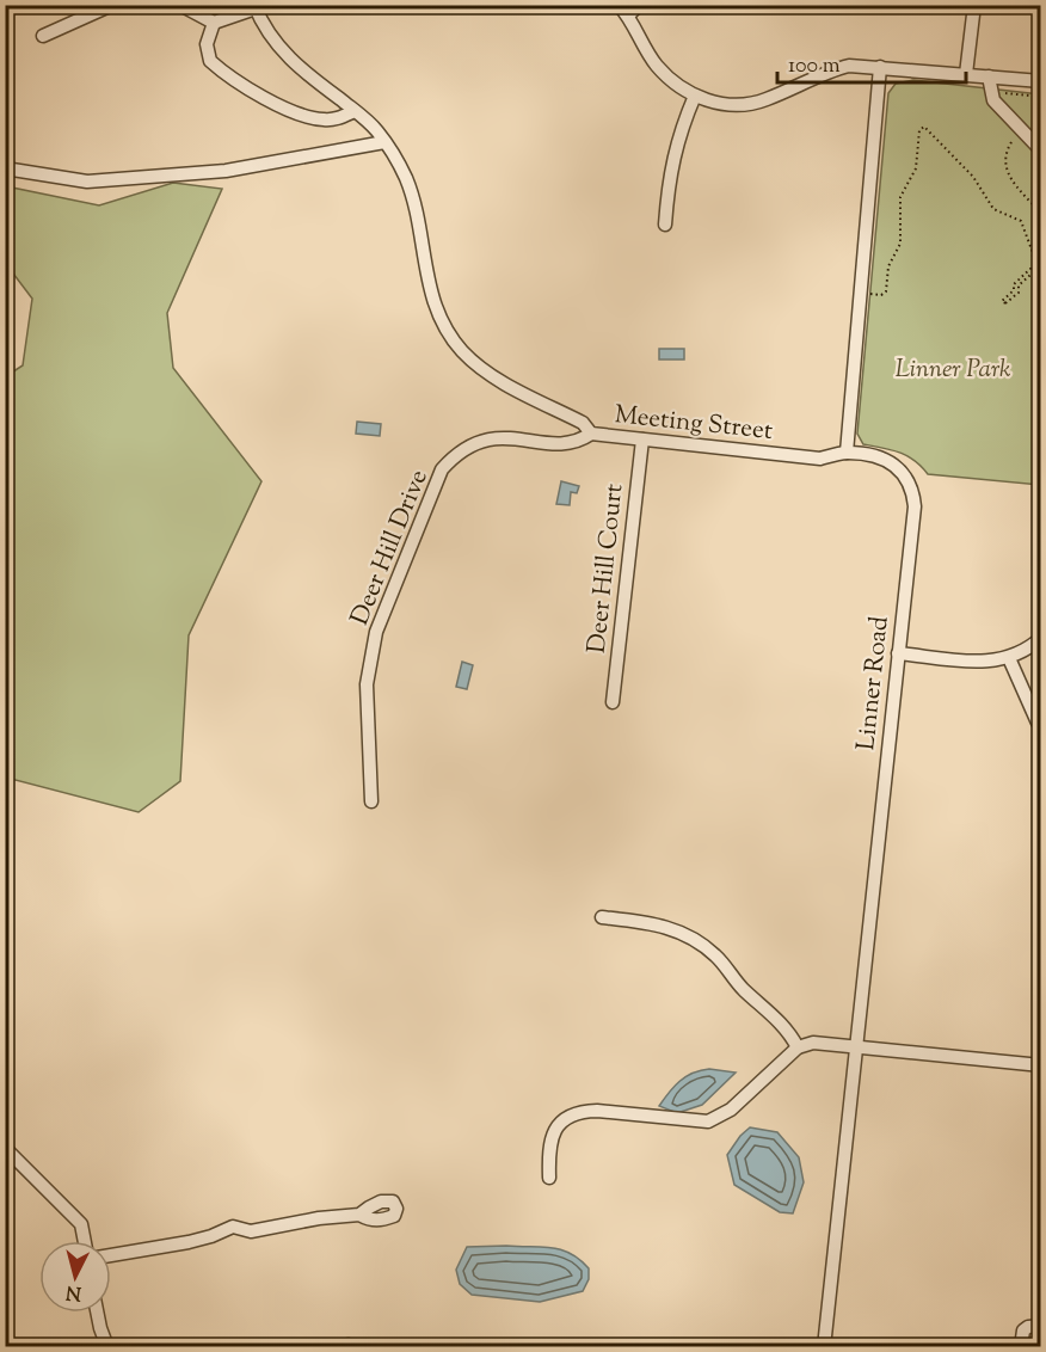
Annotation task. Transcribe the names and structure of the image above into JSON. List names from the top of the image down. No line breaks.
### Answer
{"streets":{"street":["Meeting Street","Deer Hill Drive","Deer Hill Court","Linner Road"]},"crossings":[["Meeting Street","Deer Hill Drive"],["Meeting Street","Deer Hill Court"],["Meeting Street","Linner Road"]],"parks":["Linner Park"],"scale_bar":"100 m","north":"bottom"}
